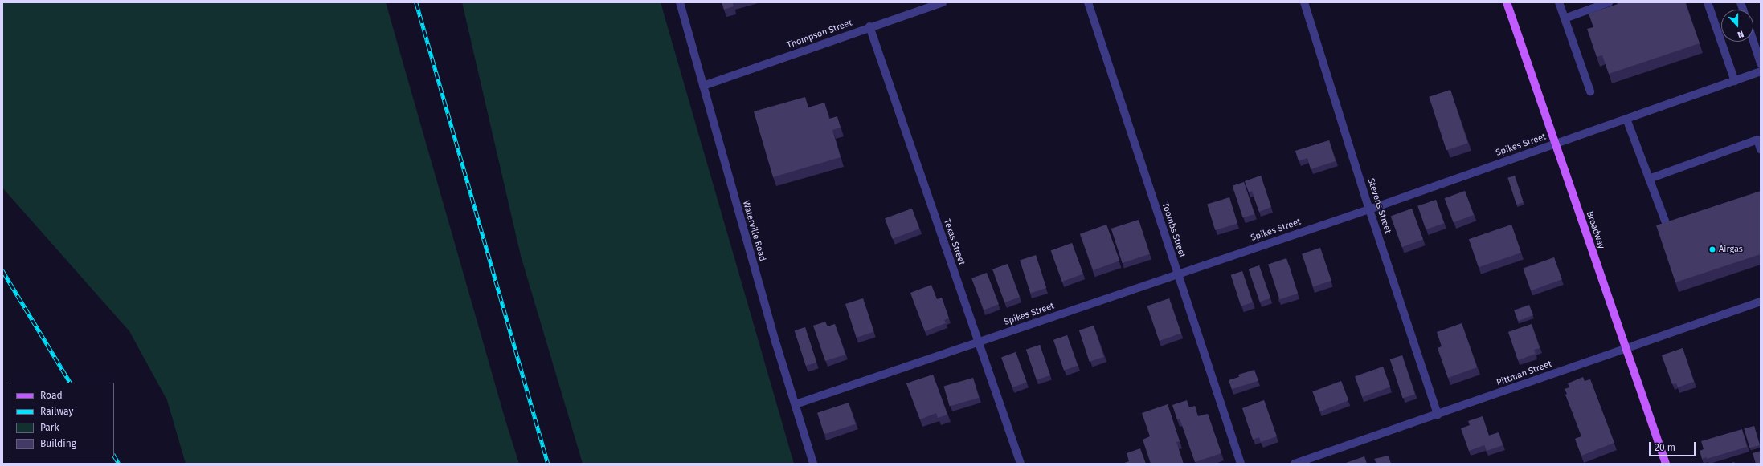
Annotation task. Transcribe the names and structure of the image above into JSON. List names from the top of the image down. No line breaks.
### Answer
{"streets":{"main road":["Broadway"],"street":["Thompson Street","Spikes Street","Stevens Street","Toombs Street","Waterville Road","Texas Street","Pittman Street"]},"crossings":[["Thompson Street","Waterville Road"],["Thompson Street","Texas Street"],["Spikes Street","Stevens Street"],["Spikes Street","Toombs Street"],["Spikes Street","Broadway"],["Spikes Street","Waterville Road"],["Spikes Street","Texas Street"],["Stevens Street","Pittman Street"],["Broadway","Pittman Street"]],"places":["Airgas"],"legend":["Road","Railway","Park","Building"],"scale_bar":"20 m","north":"bottom"}
